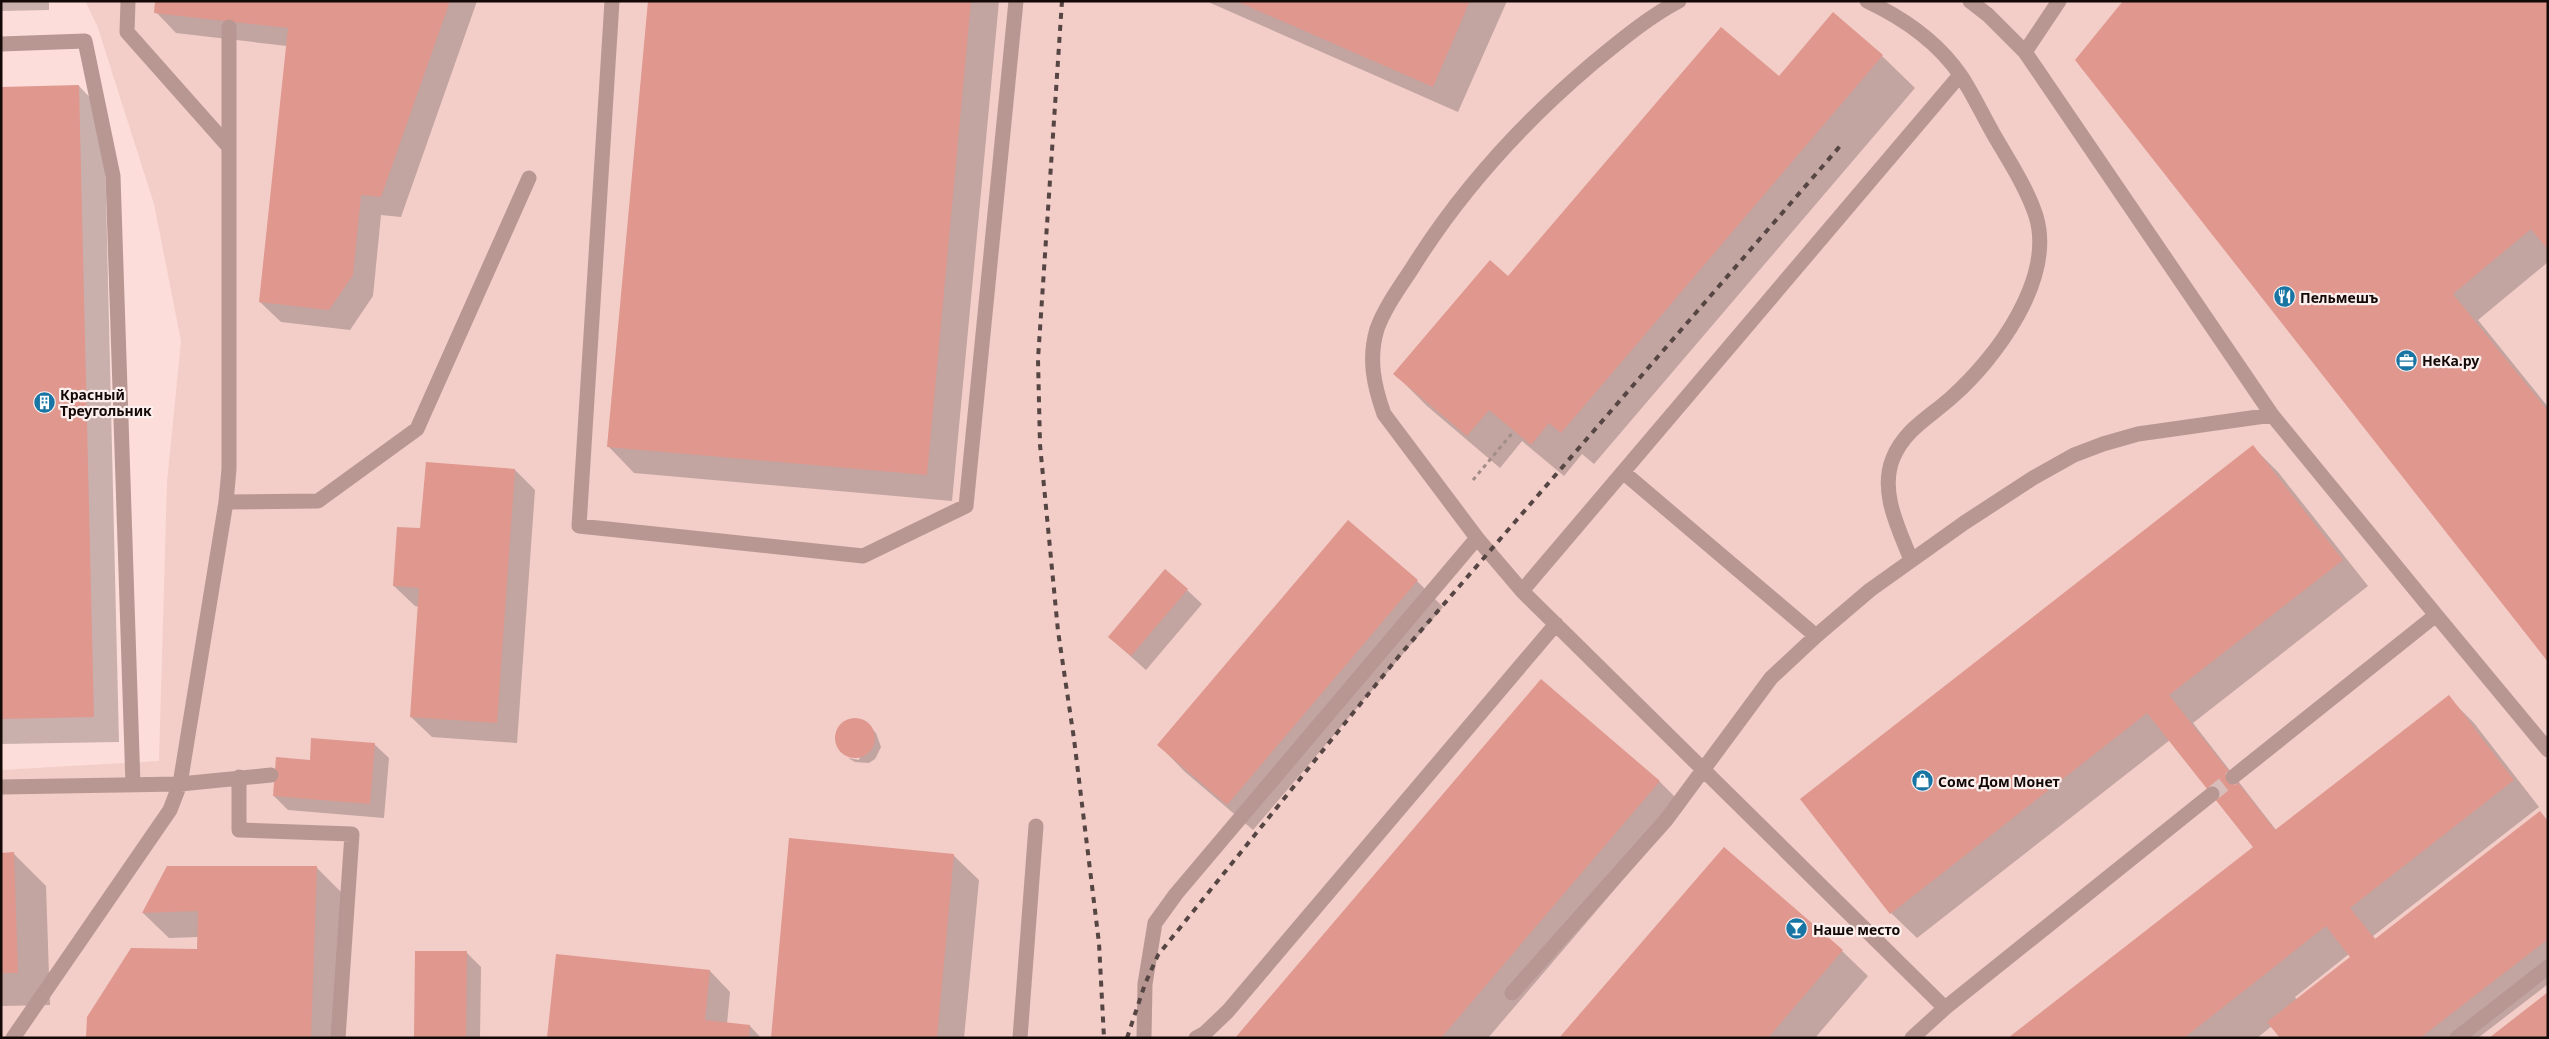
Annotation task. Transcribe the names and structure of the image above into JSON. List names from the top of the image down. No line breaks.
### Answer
{"places":{"restaurant":["Пельмешъ"],"office":["НеКа.ру"],"building":["Красный Треугольник"],"shop":["Сомс Дом Монет"],"bar":["Наше место"]}}
